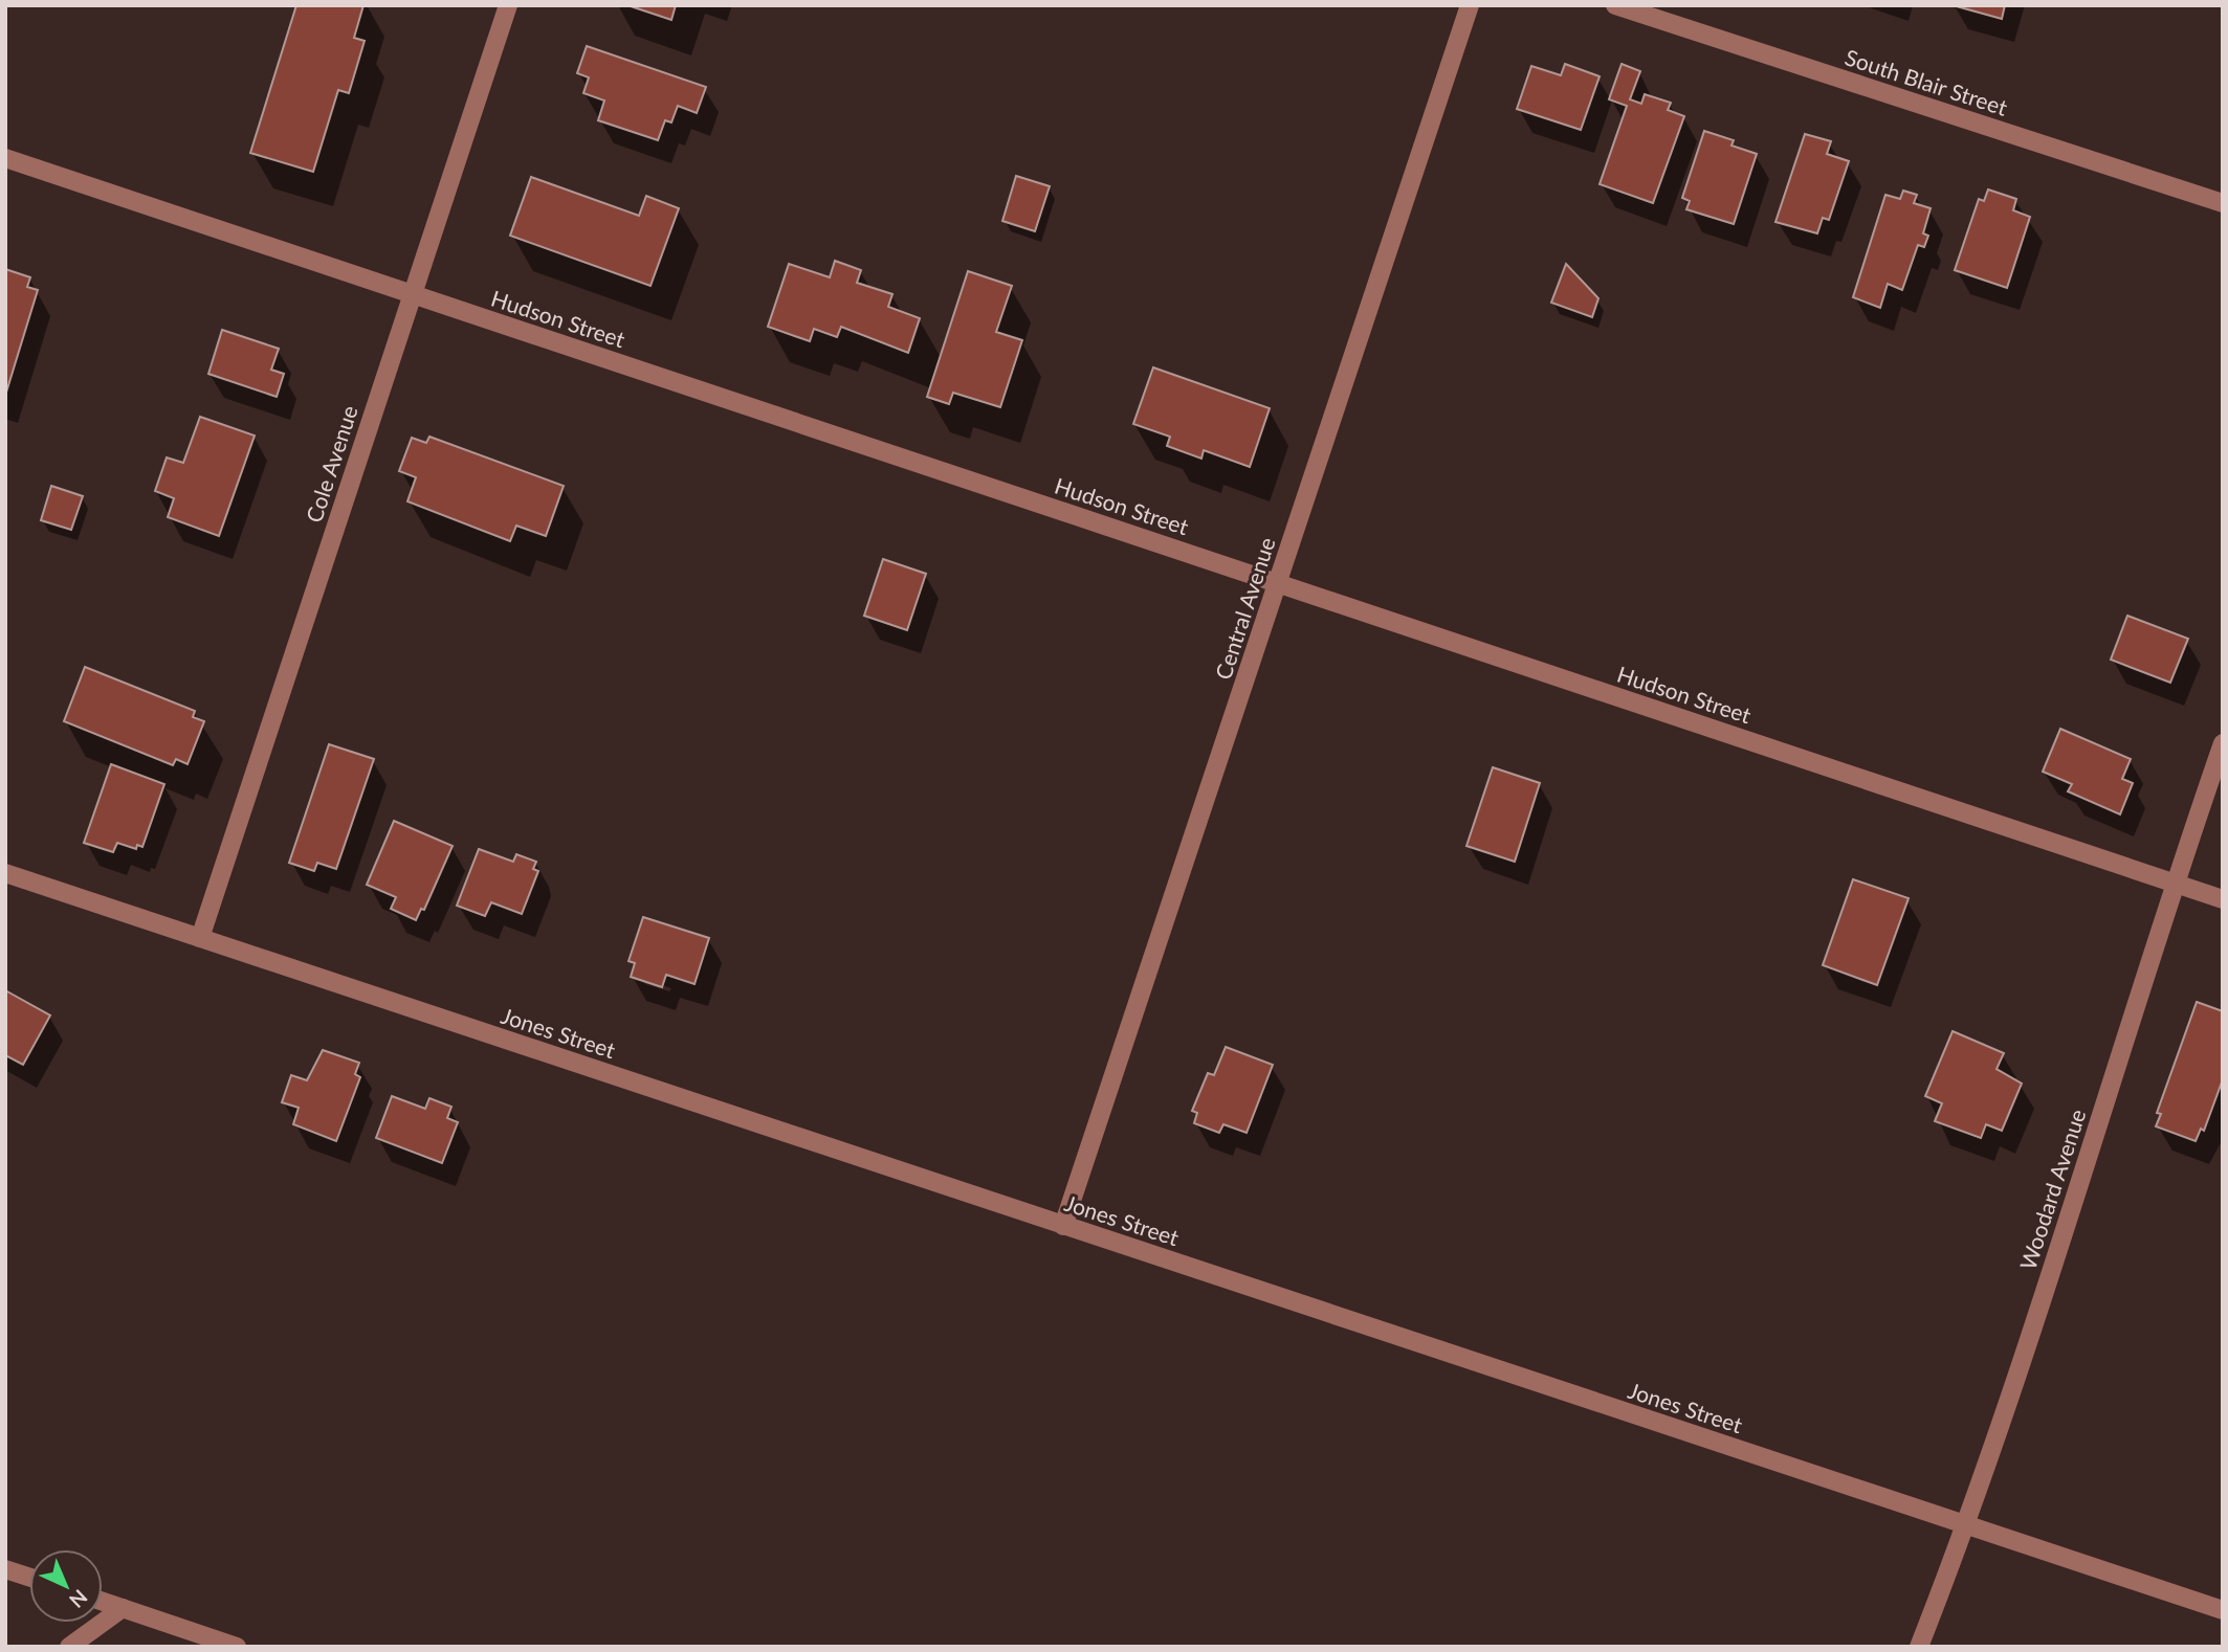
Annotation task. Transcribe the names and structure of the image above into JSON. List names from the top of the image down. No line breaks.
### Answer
{"streets":{"street":["South Blair Street","Hudson Street","Cole Avenue","Central Avenue","Jones Street","Woodard Avenue"]},"crossings":[["Hudson Street","Cole Avenue"],["Hudson Street","Central Avenue"],["Hudson Street","Woodard Avenue"],["Cole Avenue","Jones Street"],["Central Avenue","Jones Street"],["Jones Street","Woodard Avenue"]],"north":"bottom right"}
